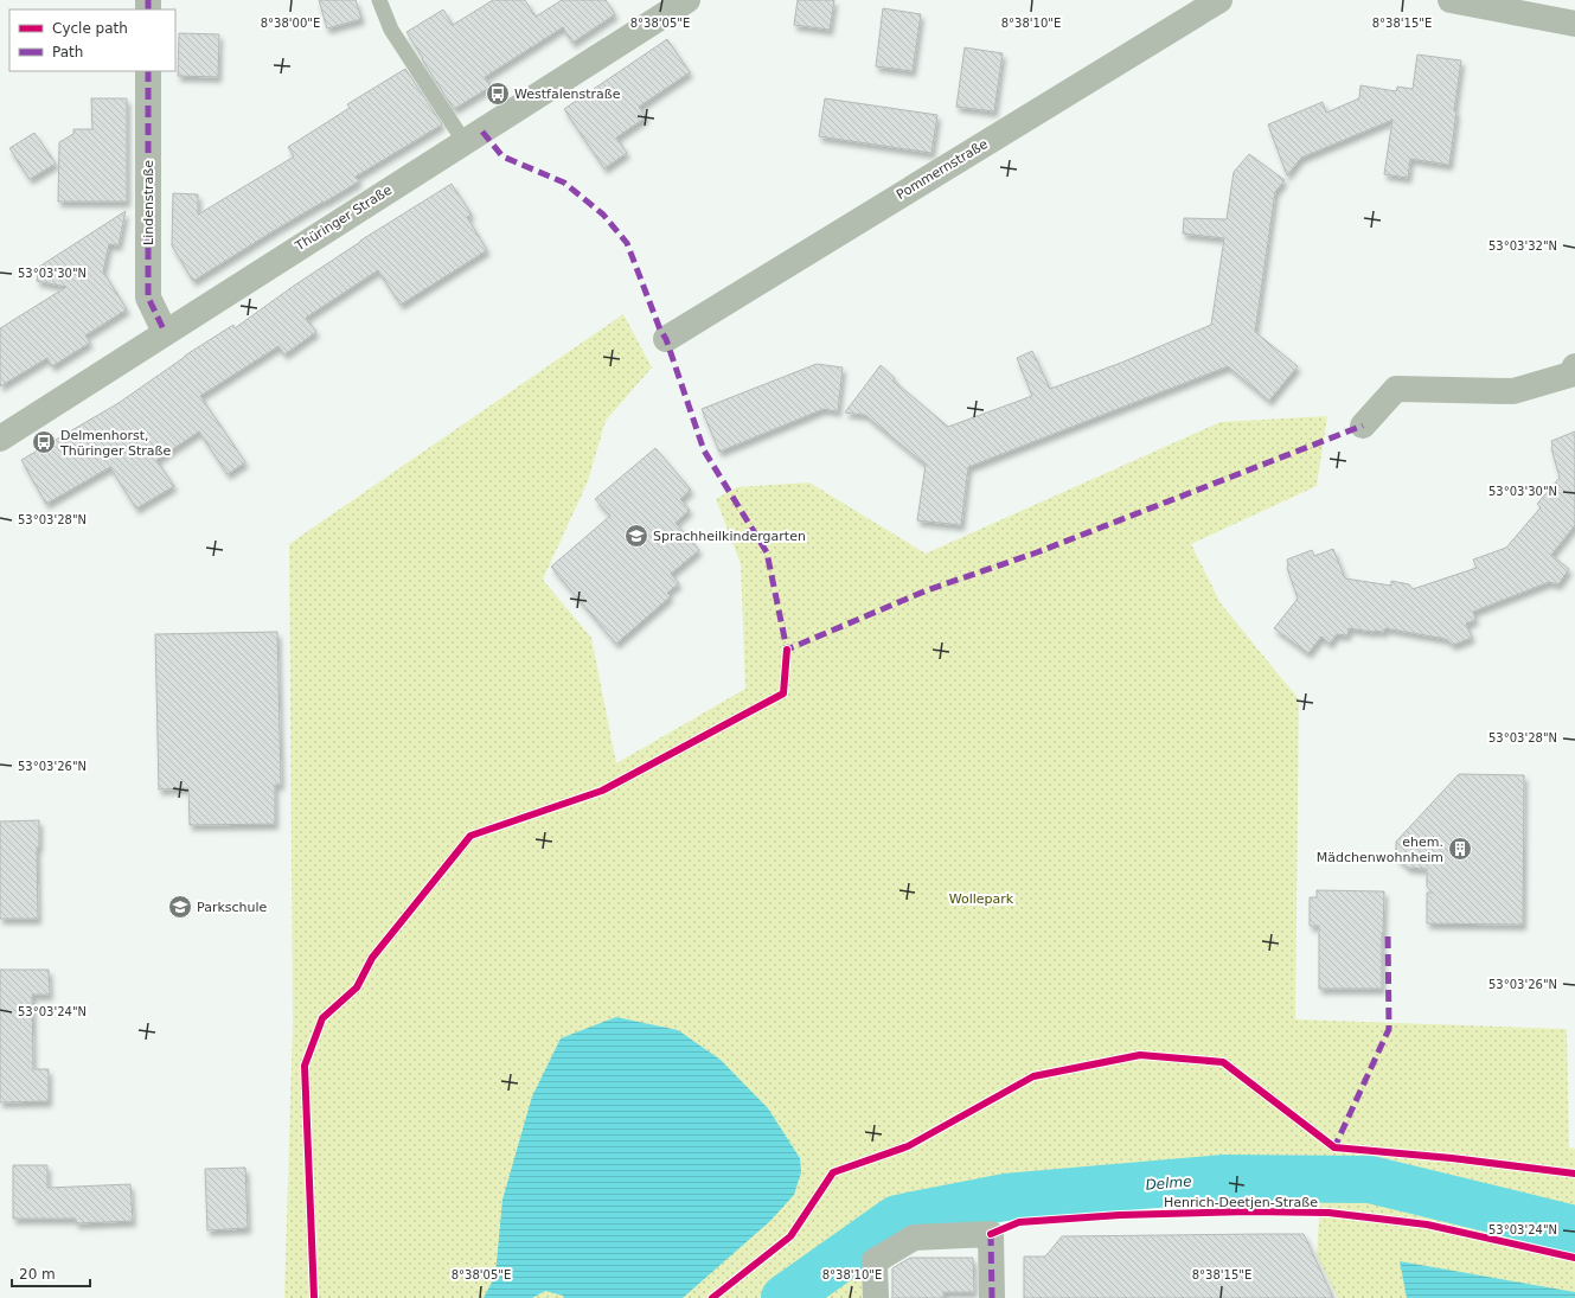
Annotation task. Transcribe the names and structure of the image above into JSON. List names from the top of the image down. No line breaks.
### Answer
{"streets":{"street":["Pommernstraße","Lindenstraße","Thüringer Straße"],"cycle path":["Henrich-Deetjen-Straße"]},"crossings":[["Lindenstraße","Thüringer Straße"]],"water":["Delme"],"parks":["Wollepark"],"places":{"bus stop":["Westfalenstraße","Delmenhorst, Thüringer Straße"],"school or university":["Sprachheilkindergarten","Parkschule"],"building":["ehem. Mädchenwohnheim"]},"legend":["Cycle path","Path"],"scale_bar":"20 m","coordinates":["8°38'00\"E","8°38'05\"E","8°38'10\"E","8°38'15\"E","53°03'32\"N","53°03'30\"N","53°03'28\"N","53°03'26\"N","53°03'24\"N"]}
